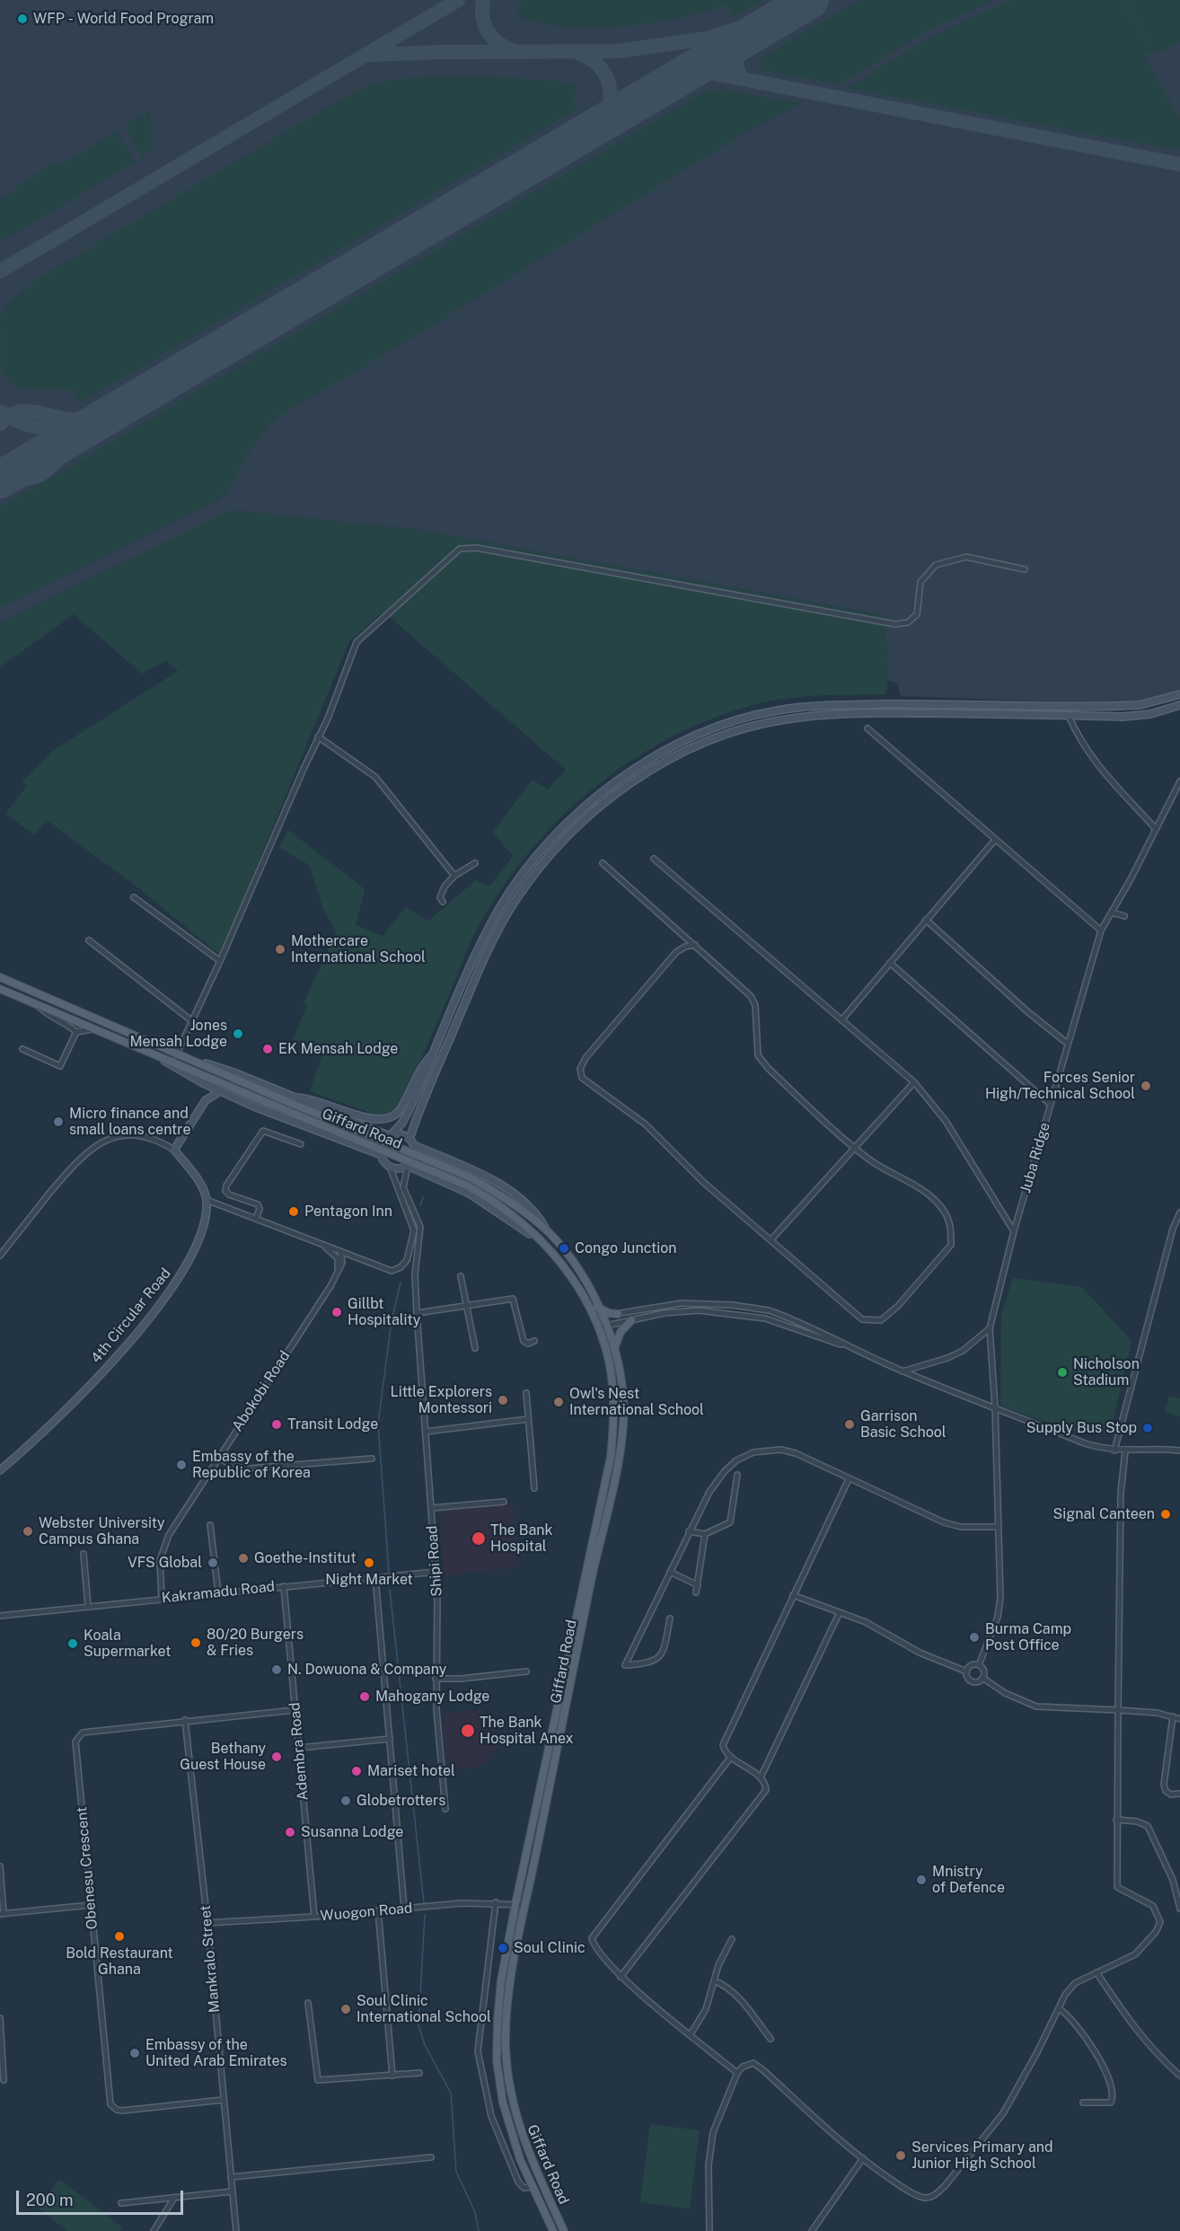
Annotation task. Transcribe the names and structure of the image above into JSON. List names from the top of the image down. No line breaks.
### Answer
{"streets":{"main road":["Giffard Road","4th Circular Road"],"street":["Juba Ridge","Abokobi Road","Shipi Road","Kakramadu Road","Adembra Road","Obenesu Crescent","Wuogon Road","Mankralo Street"]},"crossings":[["Giffard Road","Shipi Road"],["Giffard Road","Wuogon Road"],["Abokobi Road","Kakramadu Road"],["Shipi Road","Kakramadu Road"],["Kakramadu Road","Adembra Road"],["Adembra Road","Obenesu Crescent"],["Adembra Road","Wuogon Road"],["Obenesu Crescent","Mankralo Street"],["Wuogon Road","Mankralo Street"]],"places":["WFP - World Food Program","Mothercare International School","Jones Mensah Lodge","EK Mensah Lodge","Forces Senior High/Technical School","Micro finance and small loans centre","Pentagon Inn","Congo Junction","Gillbt Hospitality","Nicholson Stadium","Little Explorers Montessori","Owl's Nest International School","Transit Lodge","Garrison Basic School","Supply Bus Stop","Embassy of the Republic of Korea","Signal Canteen","Webster University Campus Ghana","The Bank Hospital","Goethe-Institut","VFS Global","Night Market","Burma Camp Post Office","80/20 Burgers & Fries","Koala Supermarket","N. Dowuona & Company","Mahogany Lodge","The Bank Hospital Anex","Bethany Guest House","Mariset hotel","Globetrotters","Susanna Lodge","Mnistry of Defence","Bold Restaurant Ghana","Soul Clinic","Soul Clinic International School","Embassy of the United Arab Emirates","Services Primary and Junior High School"],"scale_bar":"200 m"}
